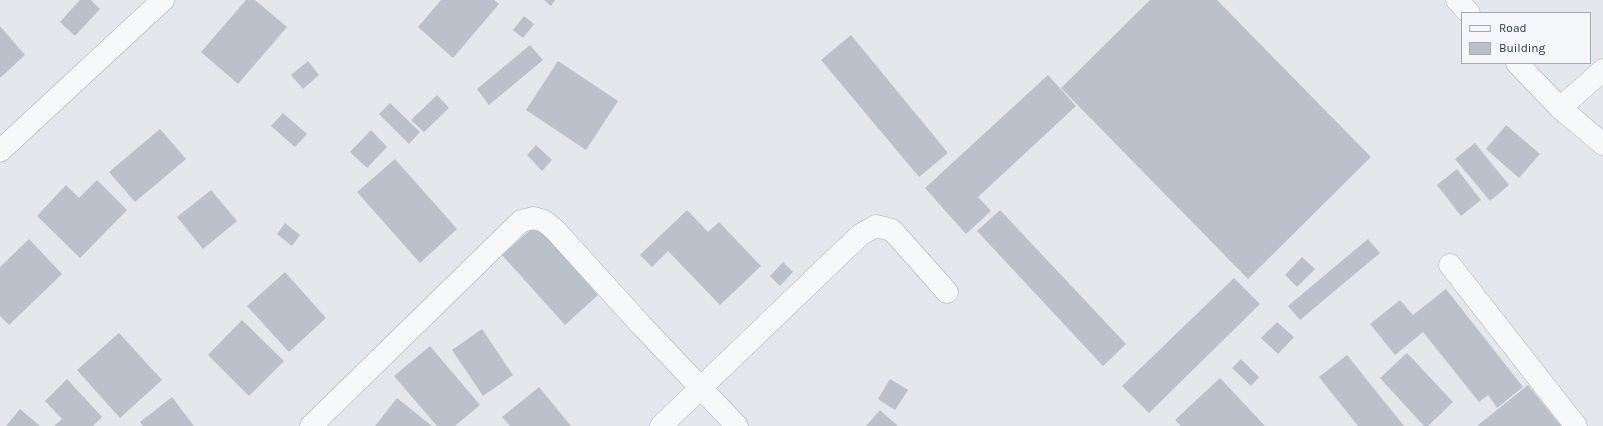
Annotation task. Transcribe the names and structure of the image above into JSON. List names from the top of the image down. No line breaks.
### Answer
{"legend":["Road","Building"]}
